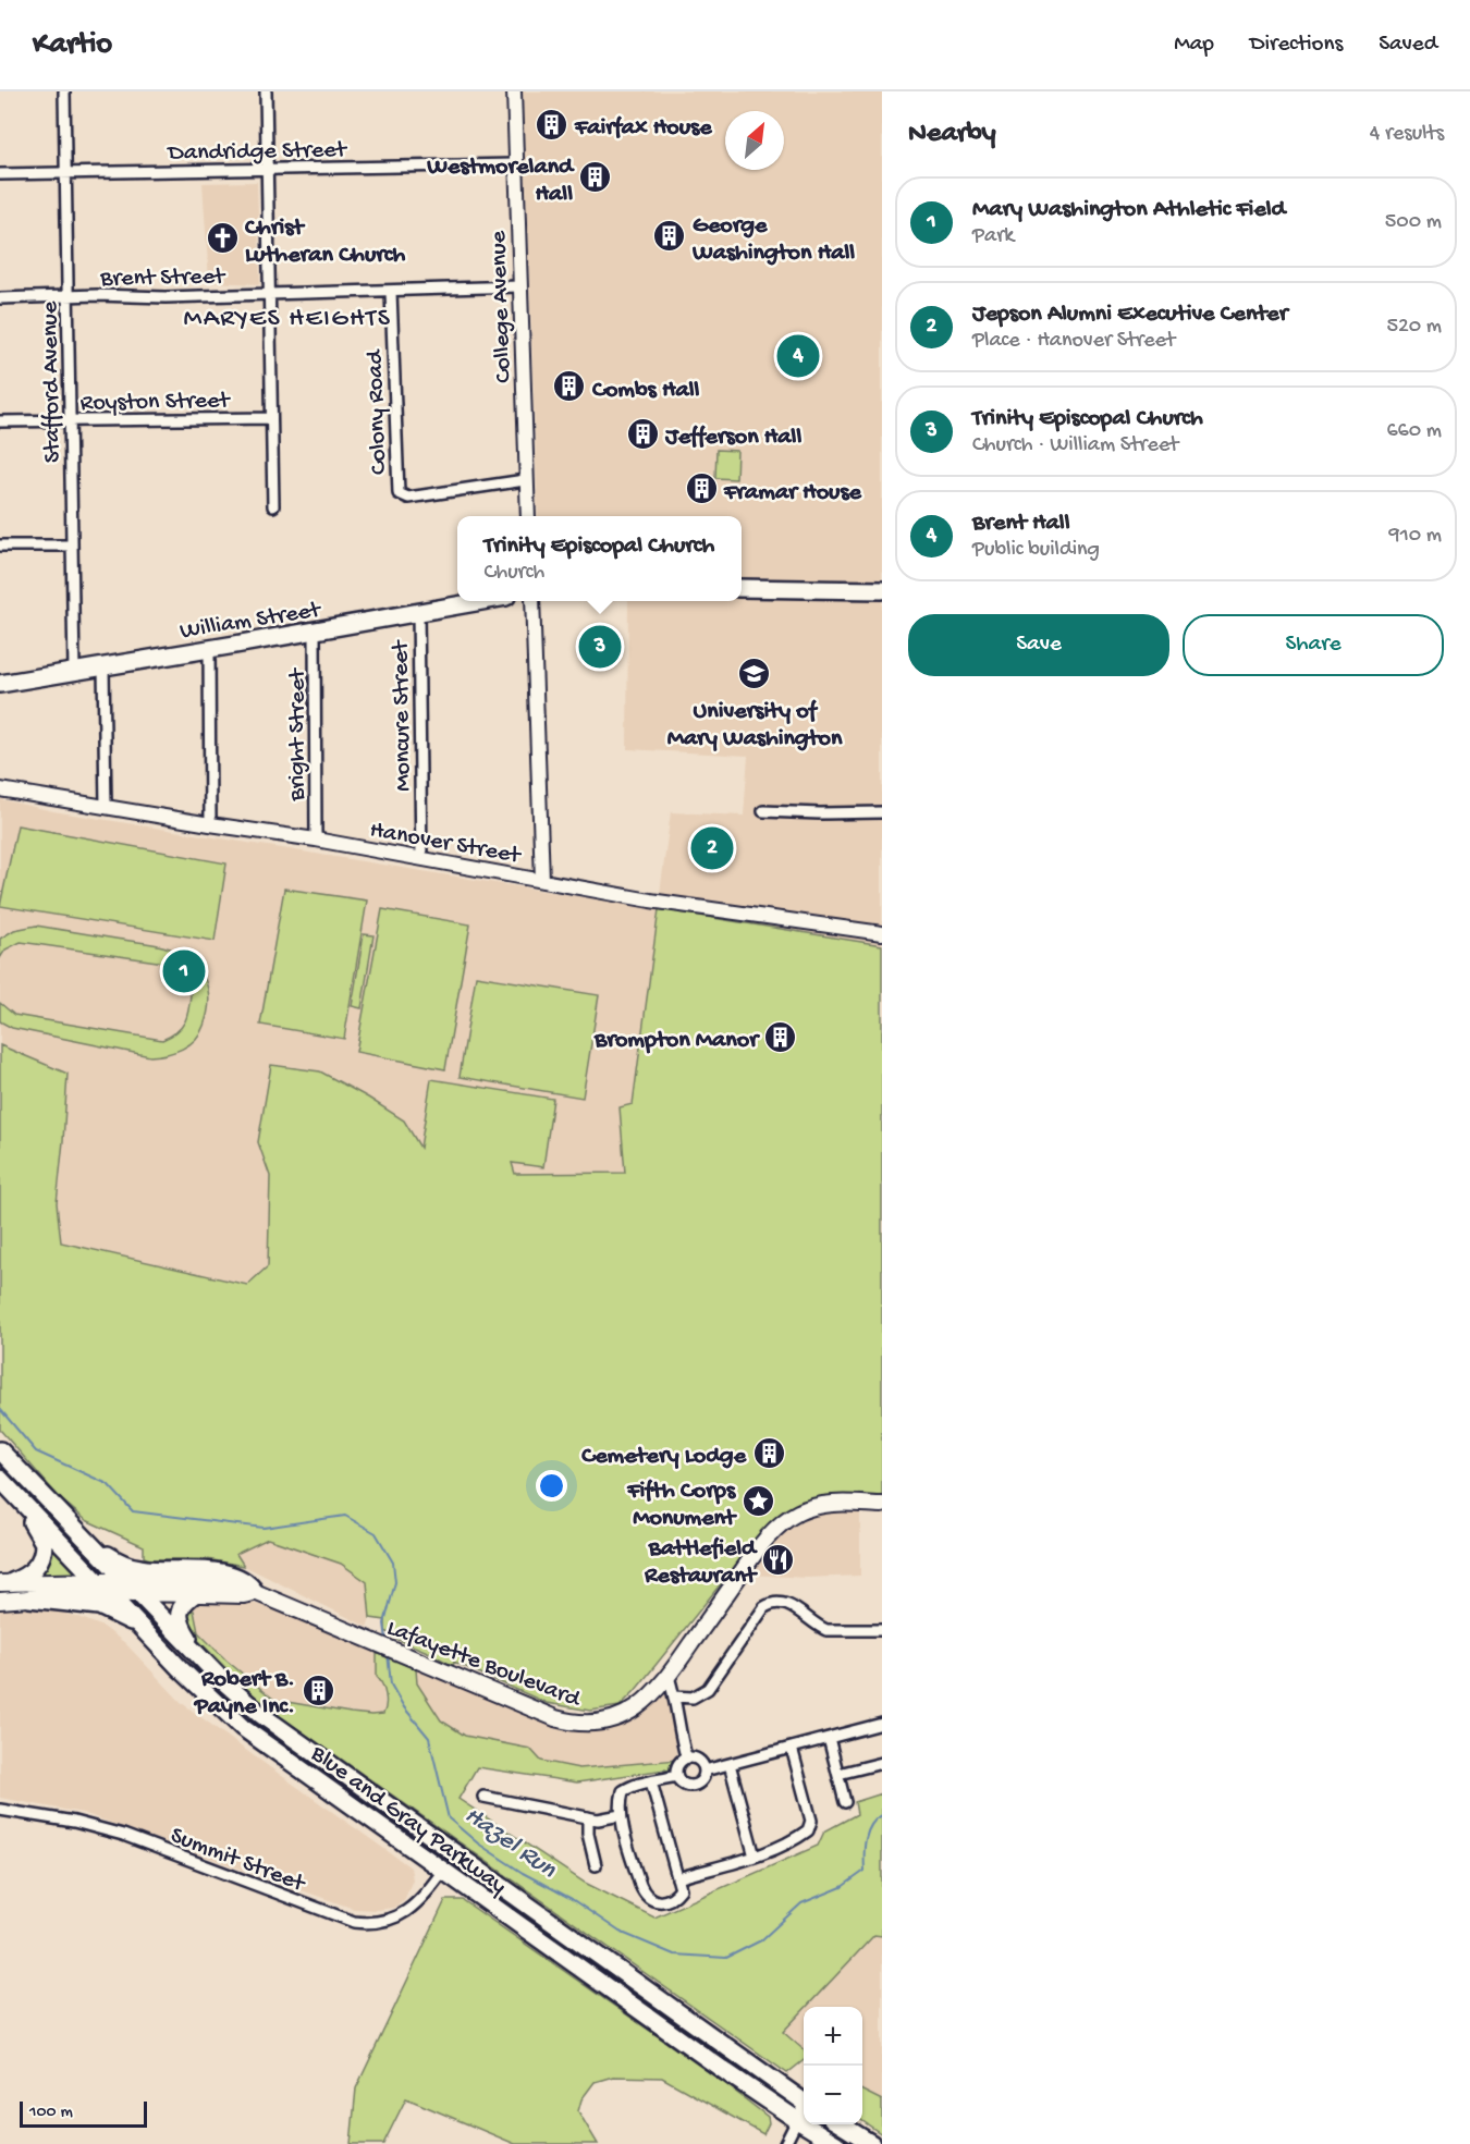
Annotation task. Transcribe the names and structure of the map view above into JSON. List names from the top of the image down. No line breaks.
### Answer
{"streets":{"main road":["William Street","Lafayette Boulevard","Blue and Gray Parkway"],"street":["Dandridge Street","Brent Street","College Avenue","Stafford Avenue","Royston Street","Colony Road","Moncure Street","Bright Street","Hanover Street","Summit Street"]},"crossings":[["Dandridge Street","College Avenue"],["Dandridge Street","Stafford Avenue"],["Brent Street","College Avenue"],["Brent Street","Stafford Avenue"],["Brent Street","Colony Road"],["College Avenue","Colony Road"],["Stafford Avenue","Royston Street"],["Stafford Avenue","William Street"],["William Street","Moncure Street"],["William Street","Bright Street"],["Moncure Street","Hanover Street"],["Bright Street","Hanover Street"],["Lafayette Boulevard","Blue and Gray Parkway"],["Blue and Gray Parkway","Summit Street"]],"districts":["MARYES HEIGHTS"],"water":["Hazel Run"],"places":{"building":["Fairfax House","Westmoreland Hall","George Washington Hall","Combs Hall","Jefferson Hall","Framar House","Brompton Manor","Cemetery Lodge","Robert B. Payne Inc."],"church":["Christ Lutheran Church"],"school or university":["University of Mary Washington"],"place":["Fifth Corps Monument"],"restaurant":["Battlefield Restaurant"]},"scale_bar":"100 m","north":"top right","page":{"header":"Kartio","nav":["Map","Directions","Saved"],"heading":["Nearby","4 results"],"list":[{"mark":"1","name":"Mary Washington Athletic Field","note":"Park","value":"500 m"},{"mark":"2","name":"Jepson Alumni Executive Center","note":"Place · Hanover Street","value":"520 m"},{"mark":"3","name":"Trinity Episcopal Church","note":"Church · William Street","value":"660 m"},{"mark":"4","name":"Brent Hall","note":"Public building","value":"910 m"}],"pins":["4","3","2","1"],"popup":["Trinity Episcopal Church","Church"],"buttons":["Save","Share"],"map_buttons":["+","−"],"scale":"100 m"}}
